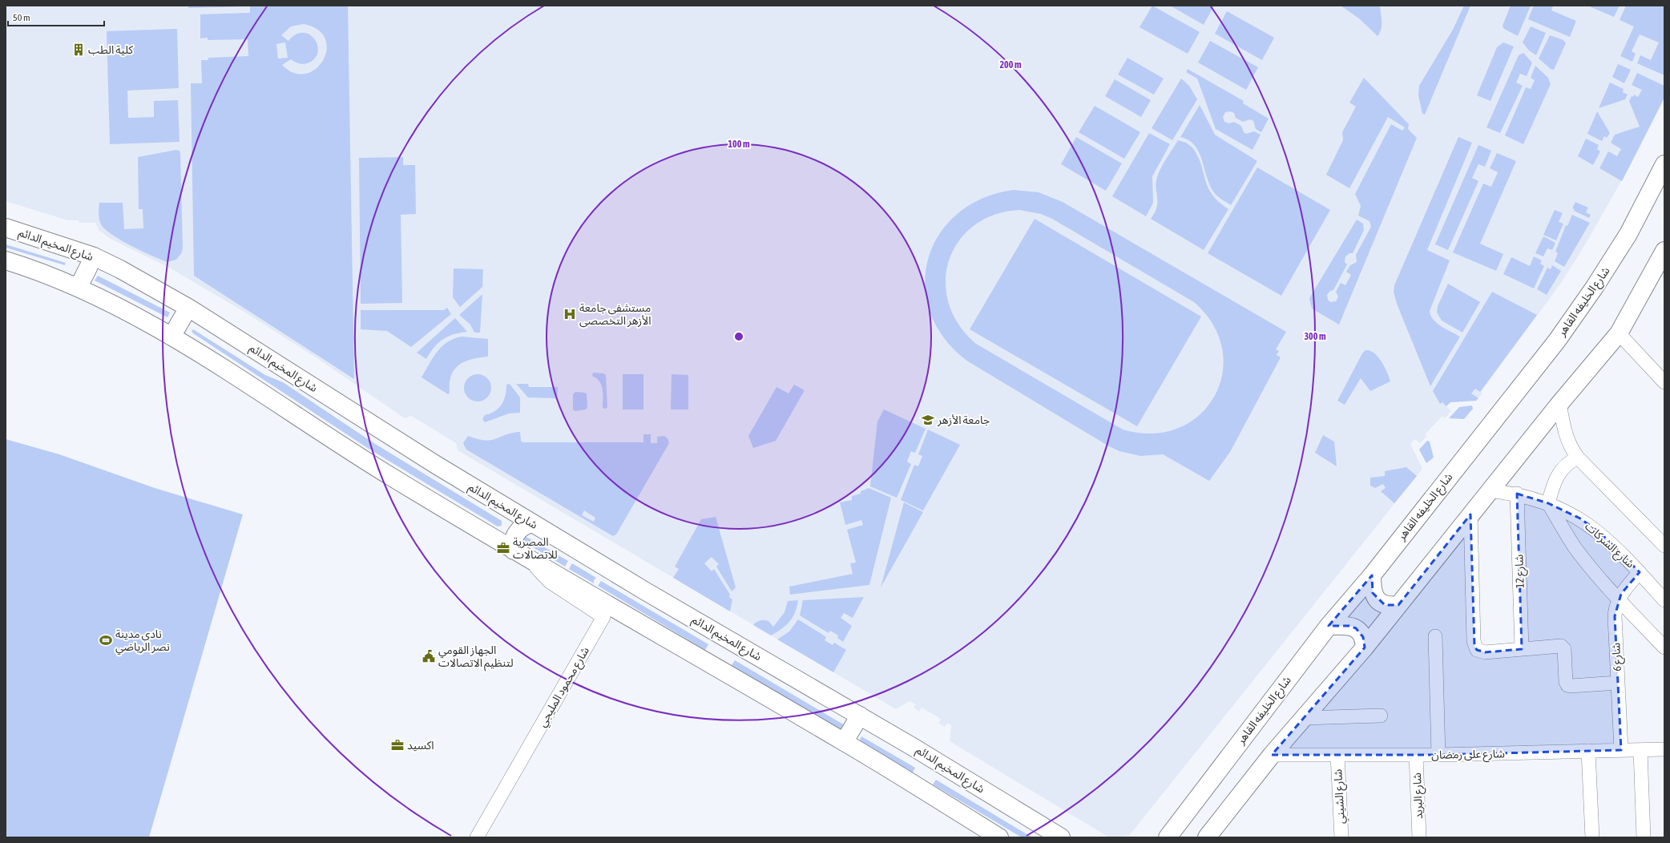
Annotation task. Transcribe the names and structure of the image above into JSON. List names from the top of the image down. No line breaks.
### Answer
{"streets":{"main road":["شارع المخيم الدائم","شارع الخليفه القاهر"],"street":["شارع الشركات","شارع 12","شارع 6","شارع محمود المليجي","شارع على رمضان","شارع البريد","شارع الشيني"]},"crossings":[["شارع الشركات","شارع 12"],["شارع الشركات","شارع 6"],["شارع 6","شارع على رمضان"],["شارع على رمضان","شارع البريد"],["شارع على رمضان","شارع الشيني"]],"places":{"building":["كلية الطب"],"hospital":["مستشفى جامعة الأزهر التخصصى"],"school or university":["جامعة الأزهر"],"office":["المصرية للاتصالات","اكسيد"],"sports":["نادي مدينة نصر الرياضي"],"public building":["الجهاز القومي لتنظيم الاتصالات"]},"scale_bar":"50 m","rings":["200 m","100 m","300 m"]}
